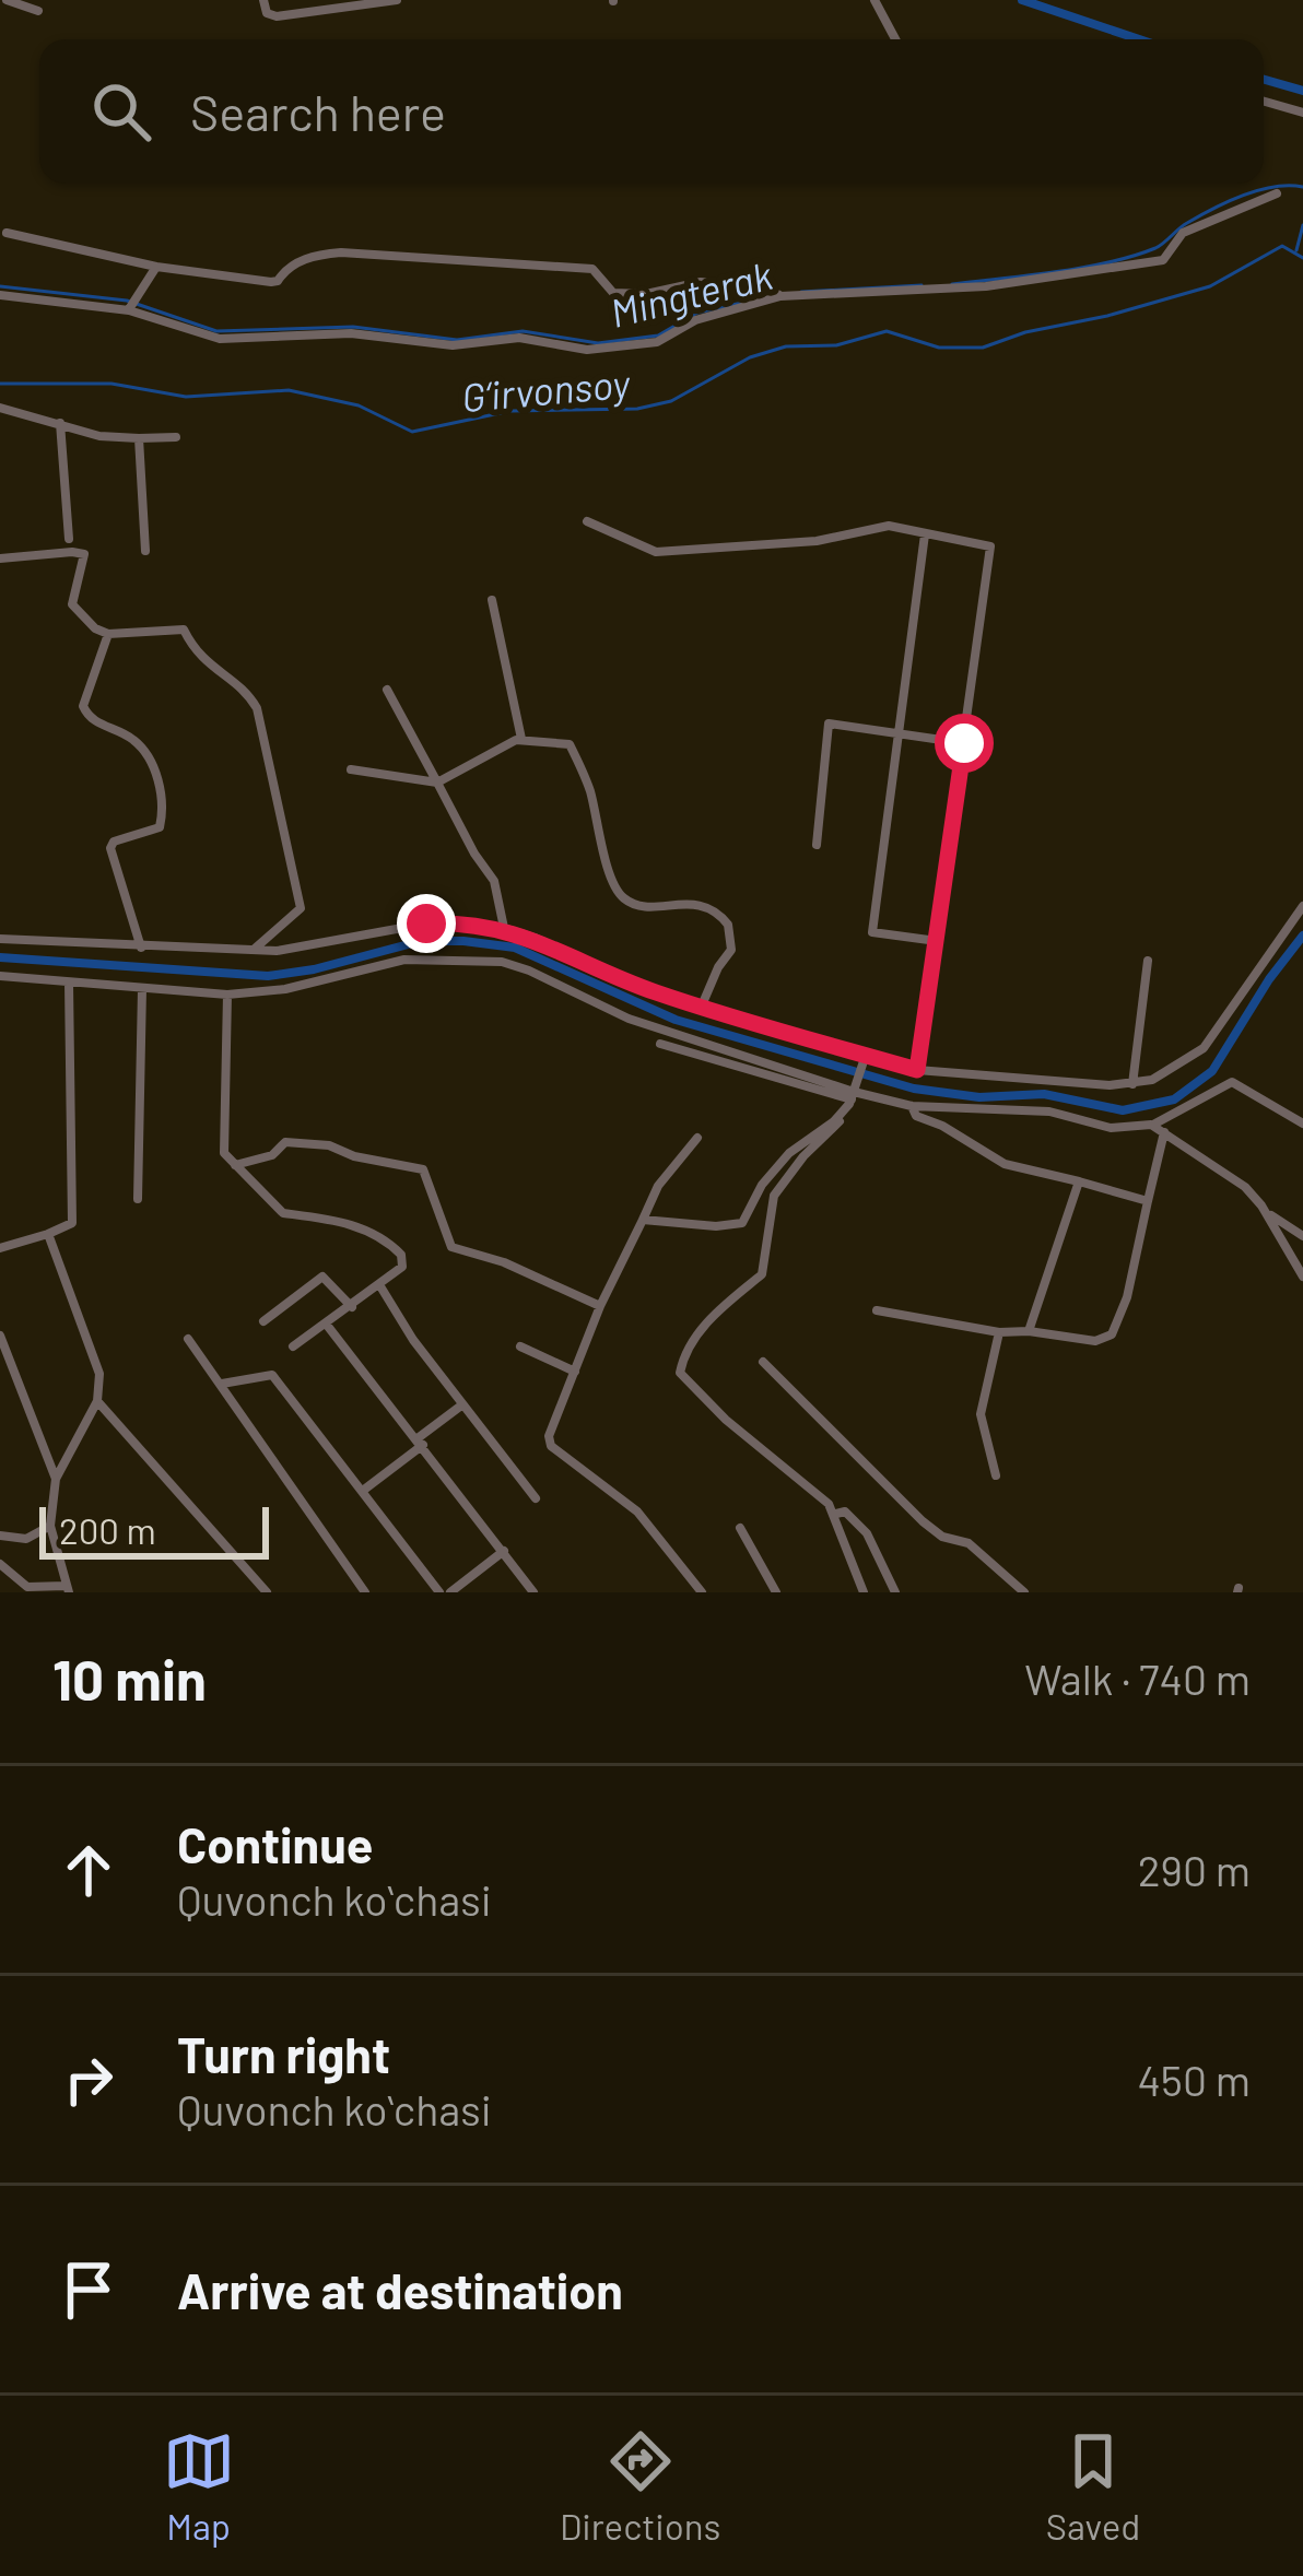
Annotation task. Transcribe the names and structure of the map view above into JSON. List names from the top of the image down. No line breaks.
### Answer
{"water":["Mingterak","G‘irvonsoy"],"scale_bar":"200 m","page":{"search":"Search here","scale":"200 m","heading":["10 min","Walk · 740 m"],"list":[["Continue","Quvonch koʻchasi","290 m"],["Turn right","Quvonch koʻchasi","450 m"],"Arrive at destination"],"nav":["Map","Directions","Saved"]}}
